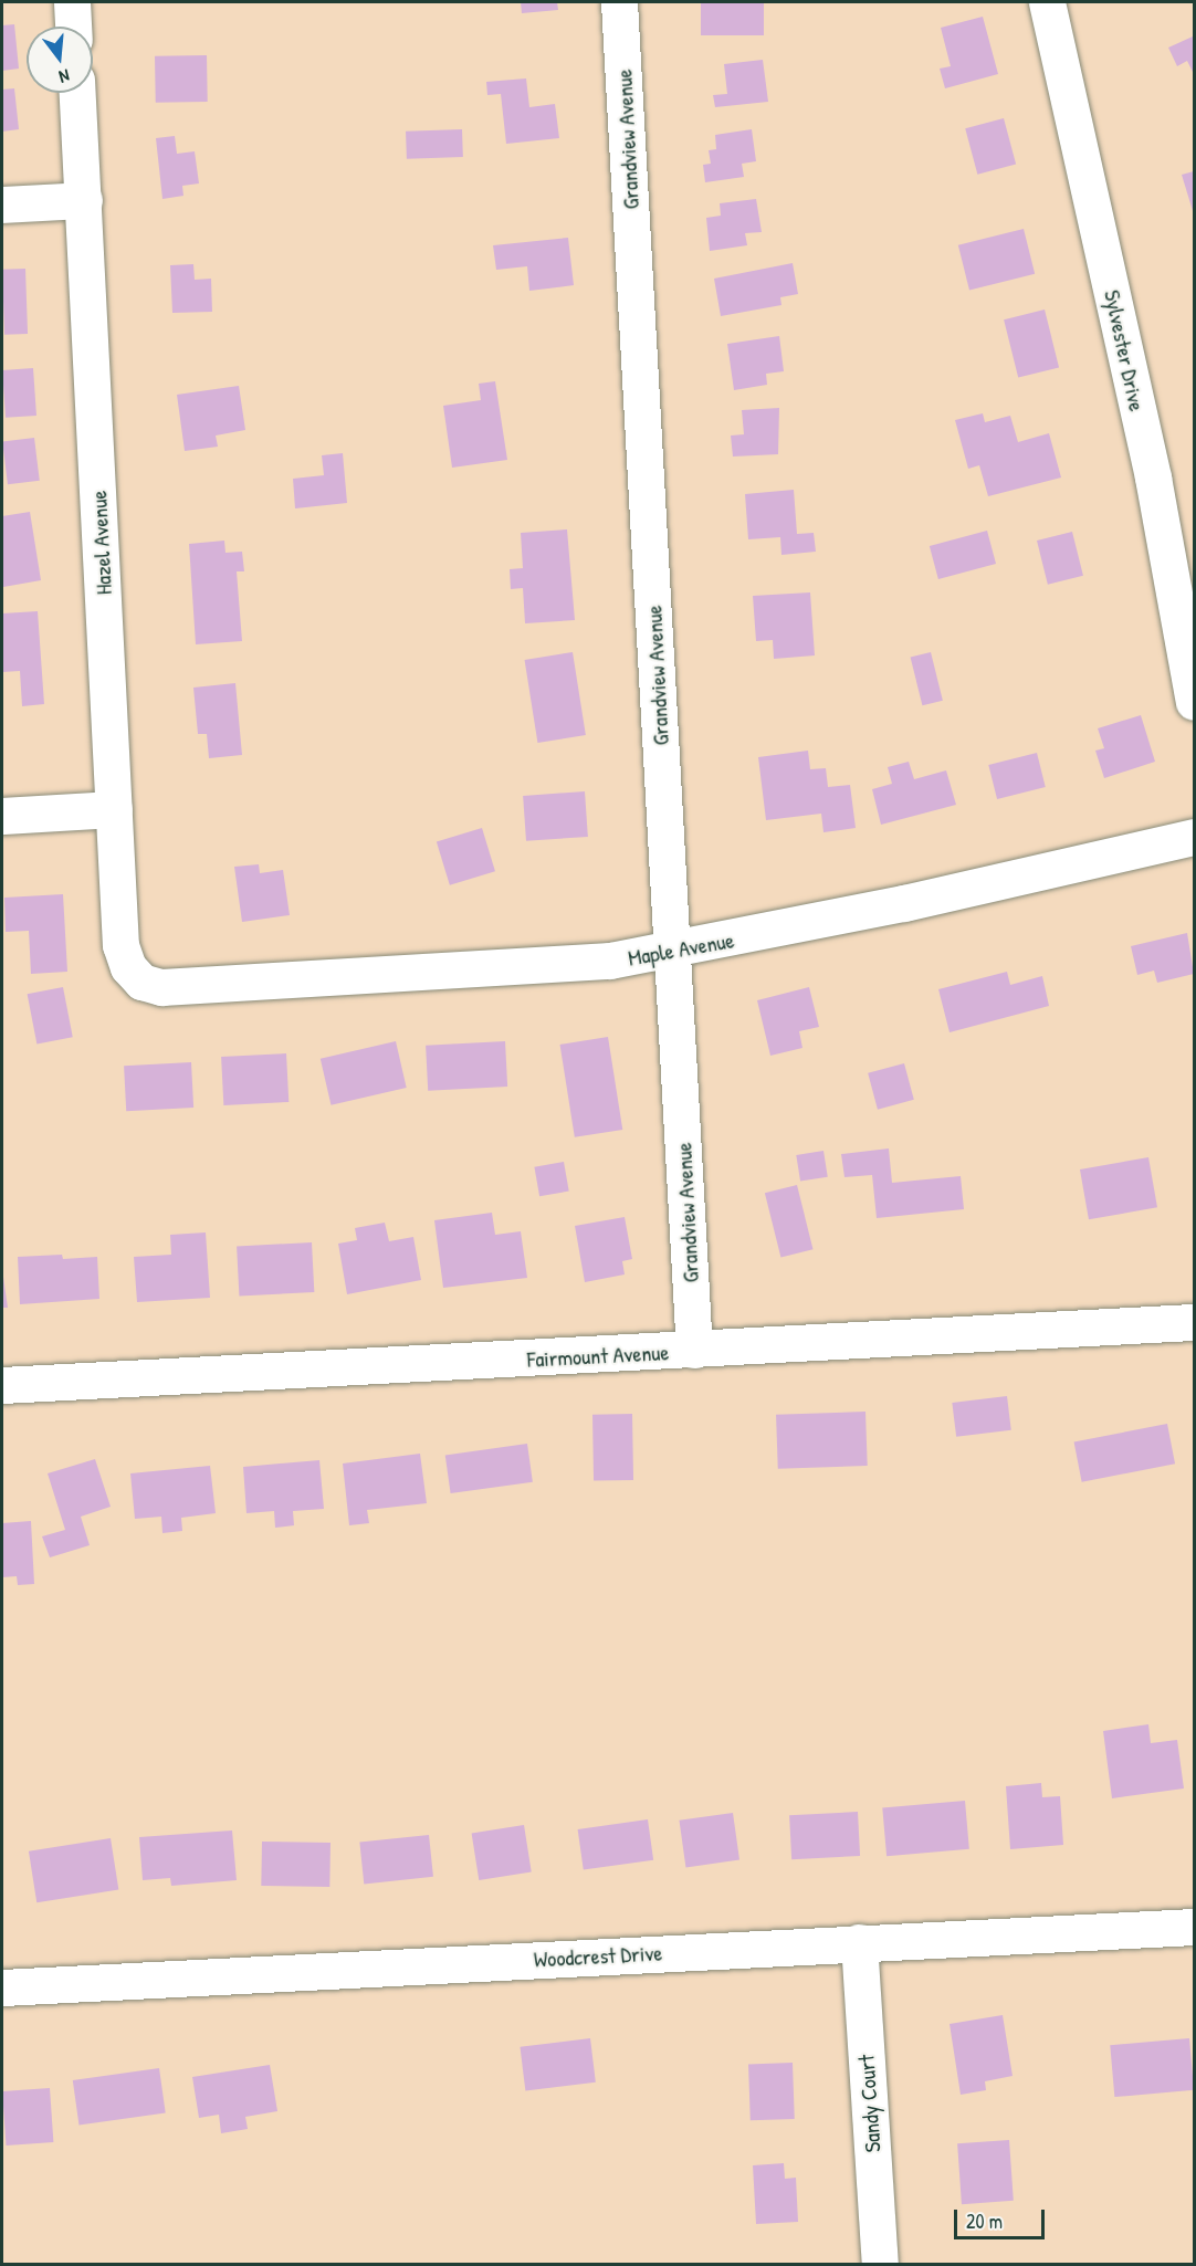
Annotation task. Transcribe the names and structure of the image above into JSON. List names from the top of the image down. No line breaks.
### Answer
{"streets":{"street":["Grandview Avenue","Sylvester Drive","Hazel Avenue","Maple Avenue","Fairmount Avenue","Woodcrest Drive","Sandy Court"]},"crossings":[["Grandview Avenue","Maple Avenue"],["Grandview Avenue","Fairmount Avenue"],["Hazel Avenue","Maple Avenue"],["Woodcrest Drive","Sandy Court"]],"scale_bar":"20 m","north":"bottom"}
